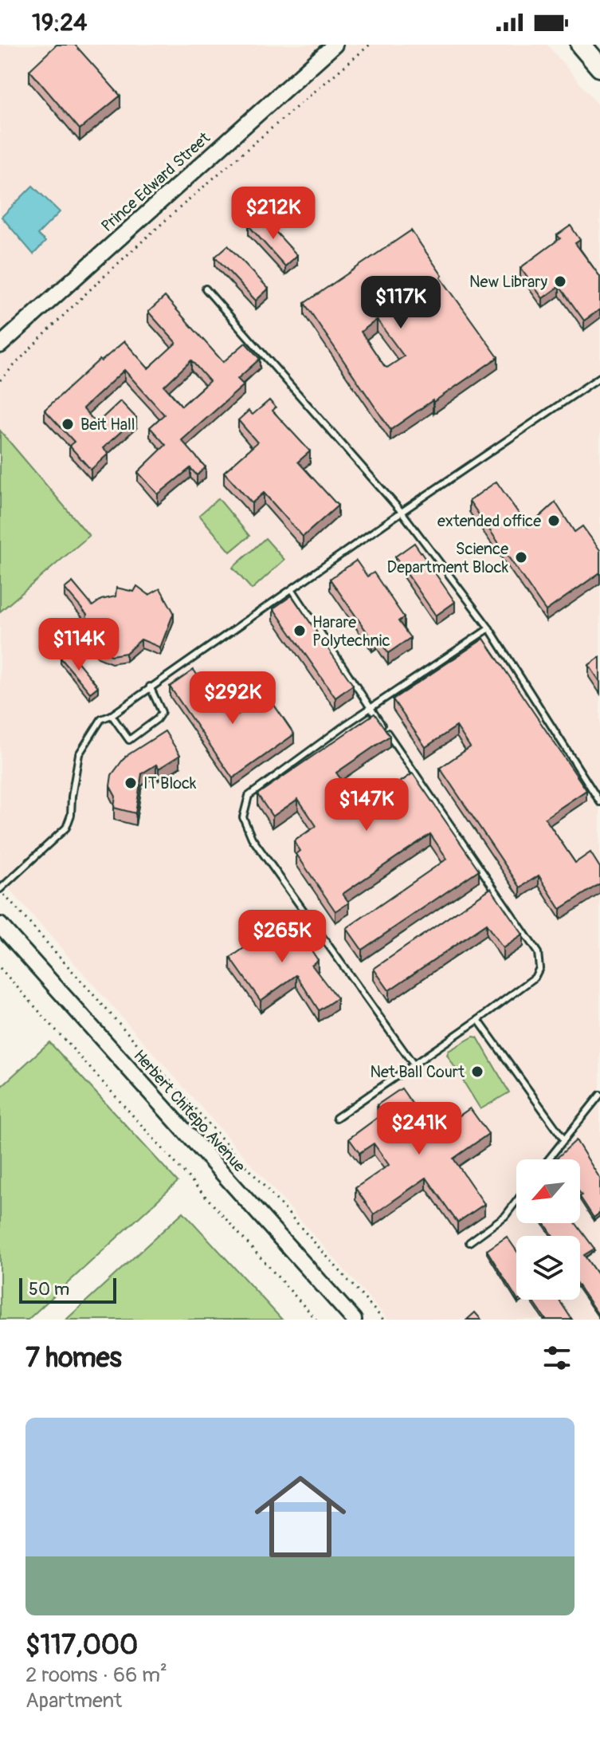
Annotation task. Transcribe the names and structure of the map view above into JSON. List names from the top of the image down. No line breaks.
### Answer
{"streets":{"main road":["Prince Edward Street","Herbert Chitepo Avenue"]},"places":["New Library","Beit Hall","extended office","Science Department Block","Harare Polytechnic","IT Block","Net Ball Court"],"scale_bar":"50 m","north":"bottom left","page":{"status":"19:24","price":["$212K","$117K","$114K","$292K","$147K","$265K","$241K"],"scale":"50 m","heading":"7 homes","list":[{"name":"$117,000","note":"2 rooms · 66 m² · Apartment"}]}}
